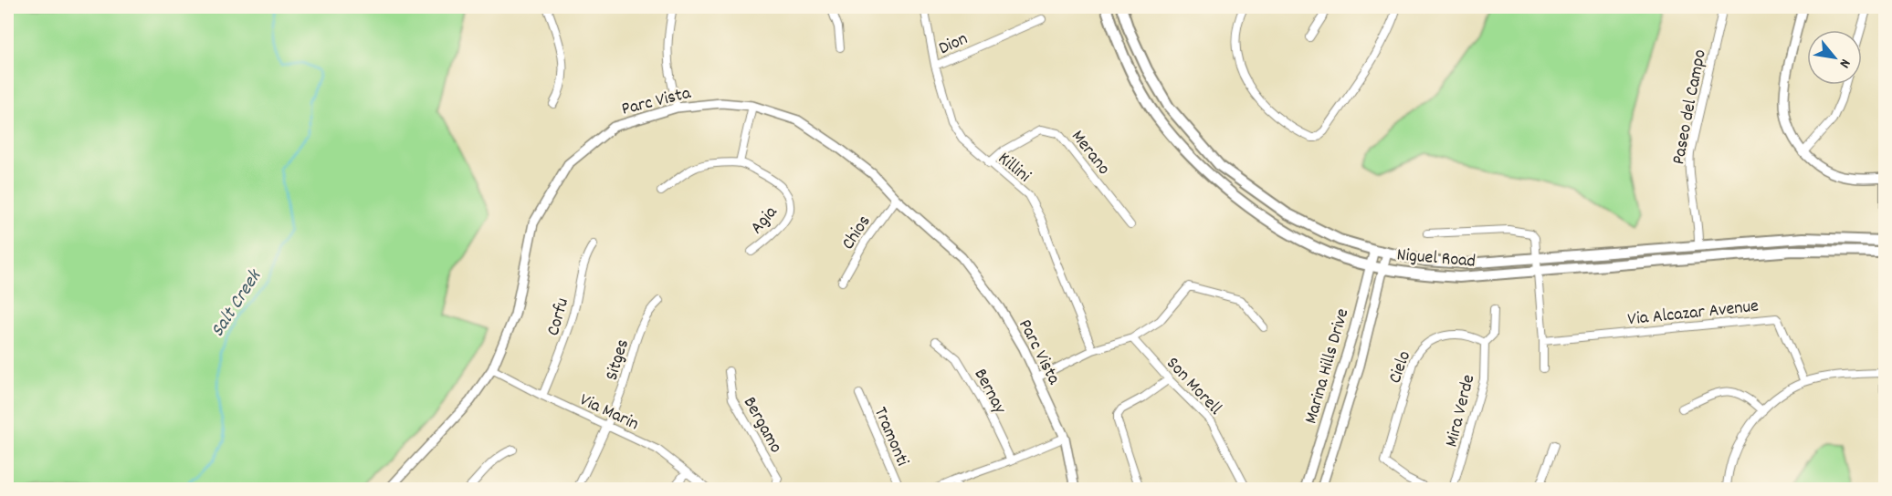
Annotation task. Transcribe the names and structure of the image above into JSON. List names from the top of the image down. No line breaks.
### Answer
{"streets":{"main road":["Niguel Road"],"street":["Dion","Parc Vista","Paseo del Campo","Merano","Killini","Agia","Chios","Via Alcazar Avenue","Corfu","Sitges","Marina Hills Drive","Cielo","Son Morell","Bernay","Via Marin","Mira Verde","Bergamo","Tramonti"]},"crossings":[["Dion","Killini"],["Parc Vista","Chios"],["Parc Vista","Via Marin"],["Paseo del Campo","Niguel Road"],["Merano","Killini"],["Niguel Road","Marina Hills Drive"],["Corfu","Via Marin"],["Sitges","Via Marin"],["Cielo","Mira Verde"]],"water":["Salt Creek"],"north":"bottom right"}
